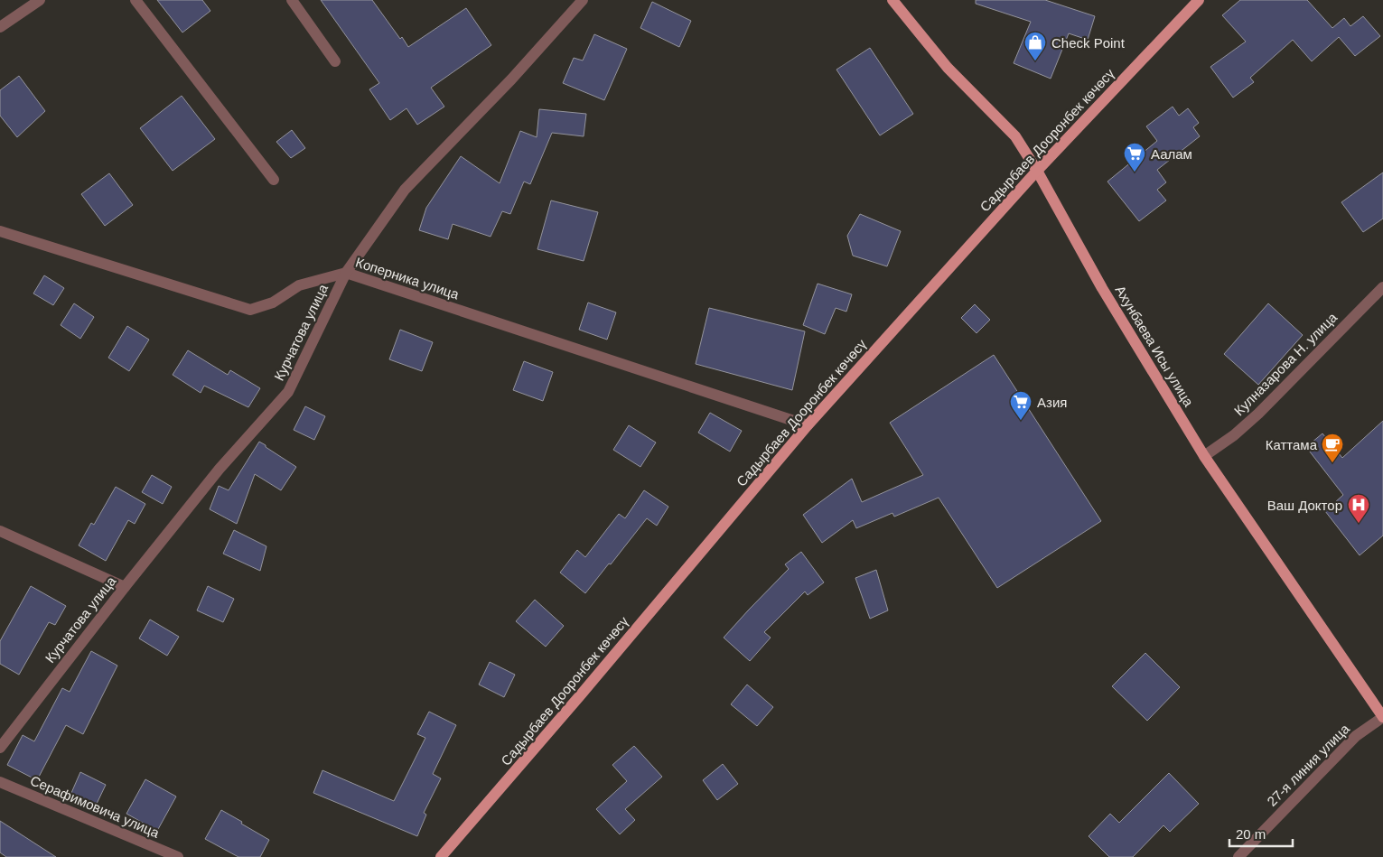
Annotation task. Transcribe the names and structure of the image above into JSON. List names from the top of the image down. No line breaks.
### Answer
{"streets":{"main road":["Садырбаев Дооронбек көчөсү","Ахунбаева Исы улица"],"street":["Коперника улица","Курчатова улица","Кулназарова Н. улица","27-я линия улица","Серафимовича улица"]},"crossings":[["Садырбаев Дооронбек көчөсү","Коперника улица"],["Садырбаев Дооронбек көчөсү","Ахунбаева Исы улица"],["Коперника улица","Курчатова улица"],["Ахунбаева Исы улица","Кулназарова Н. улица"],["Ахунбаева Исы улица","27-я линия улица"]],"places":{"shop":["Check Point"],"supermarket":["Аалам","Азия"],"cafe":["Каттама"],"hospital":["Ваш Доктор"]},"scale_bar":"20 m"}
